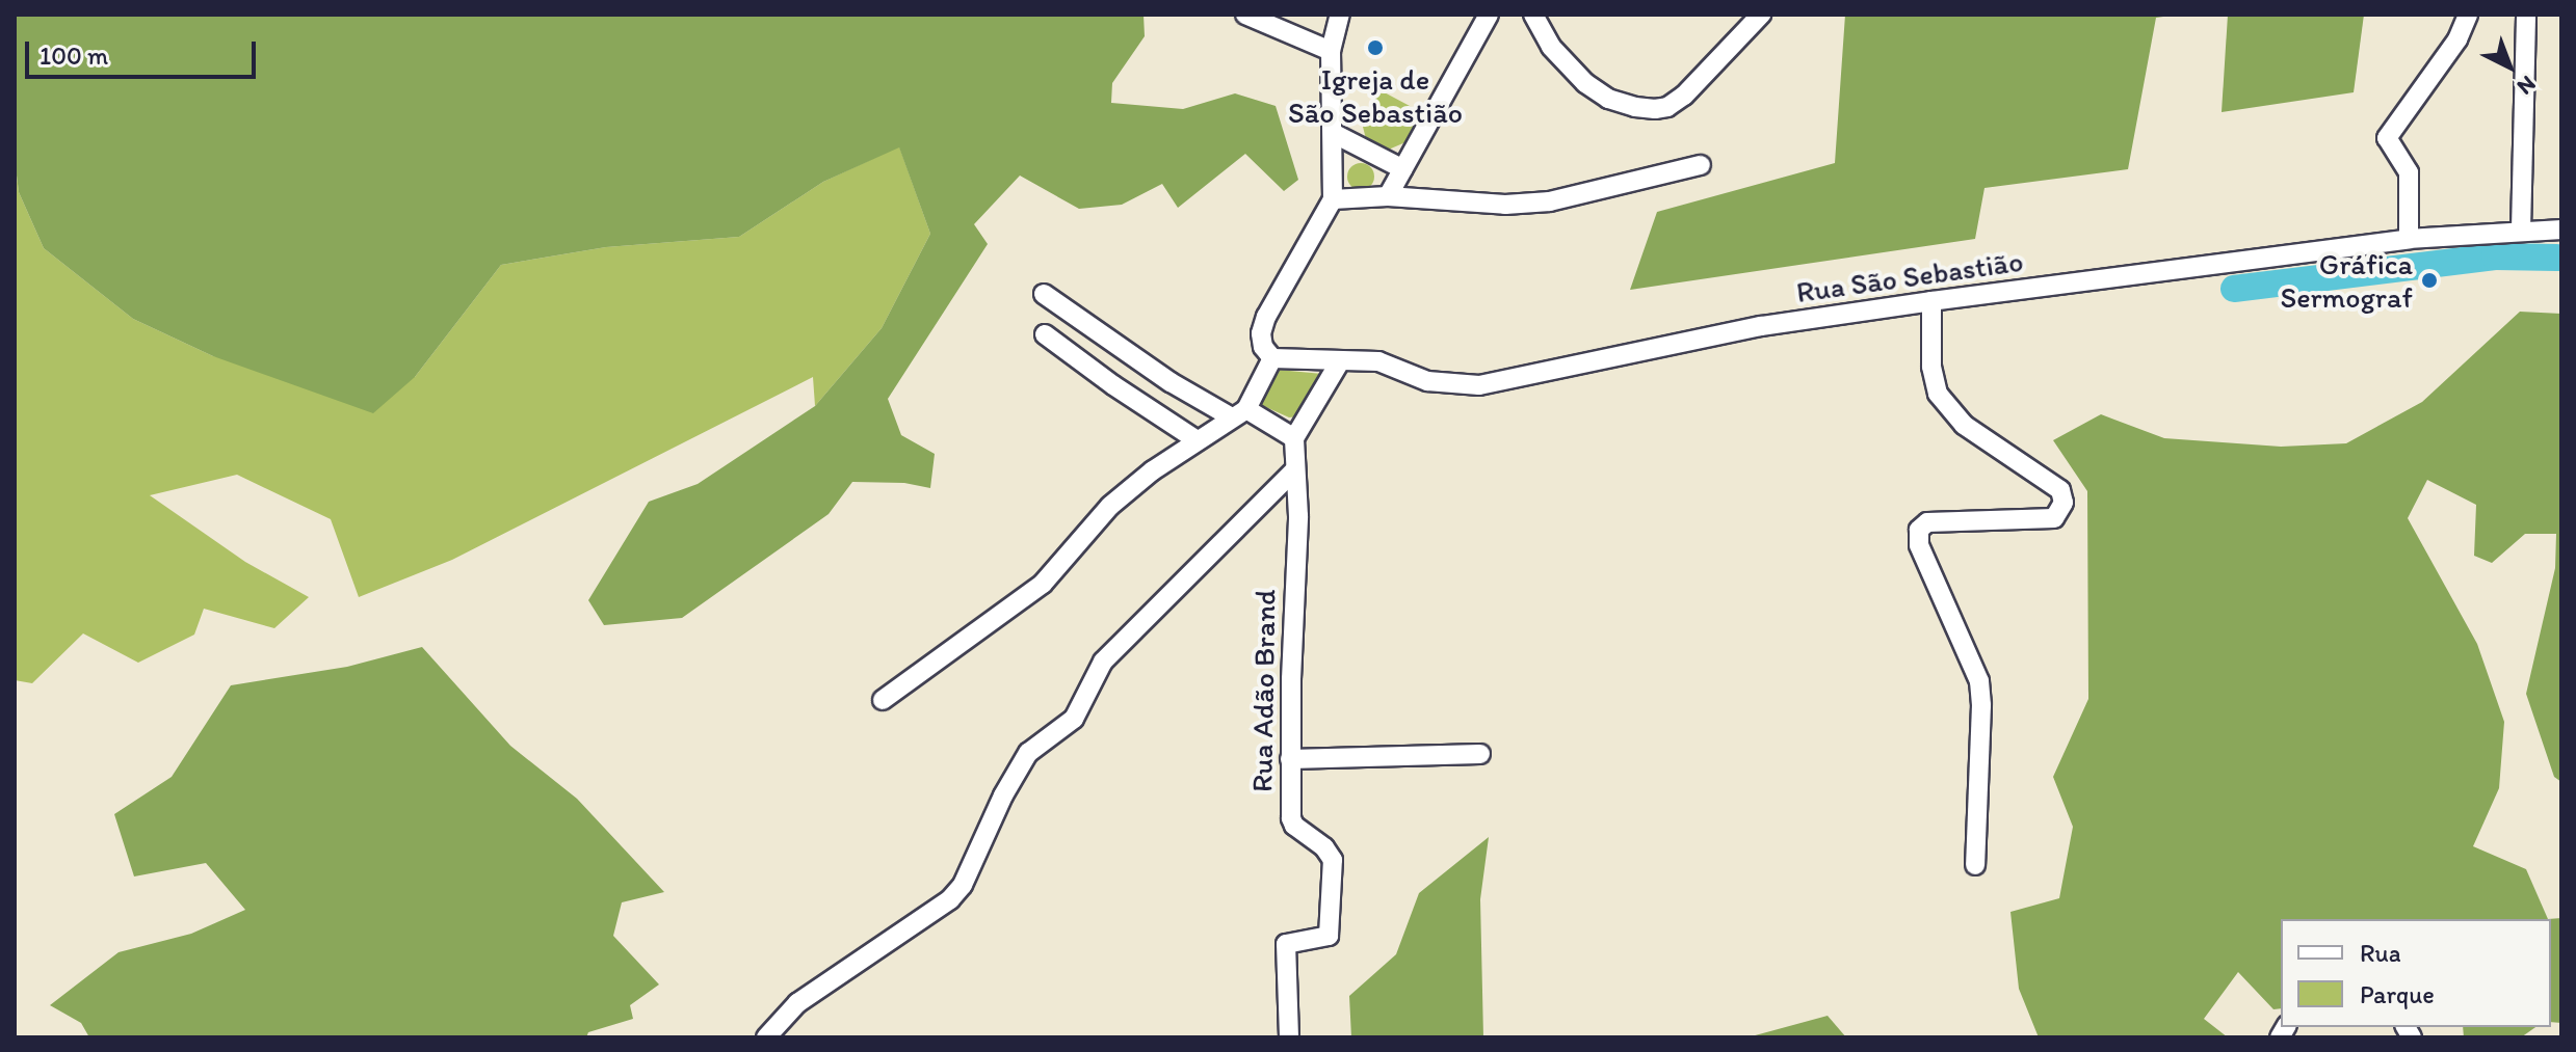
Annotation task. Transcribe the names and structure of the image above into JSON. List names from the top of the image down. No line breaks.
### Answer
{"streets":{"street":["Rua São Sebastião","Rua Adão Brand"]},"places":["Igreja de São Sebastião","Gráfica Sermograf"],"legend":["Rua","Parque"],"scale_bar":"100 m","north":"bottom right"}
